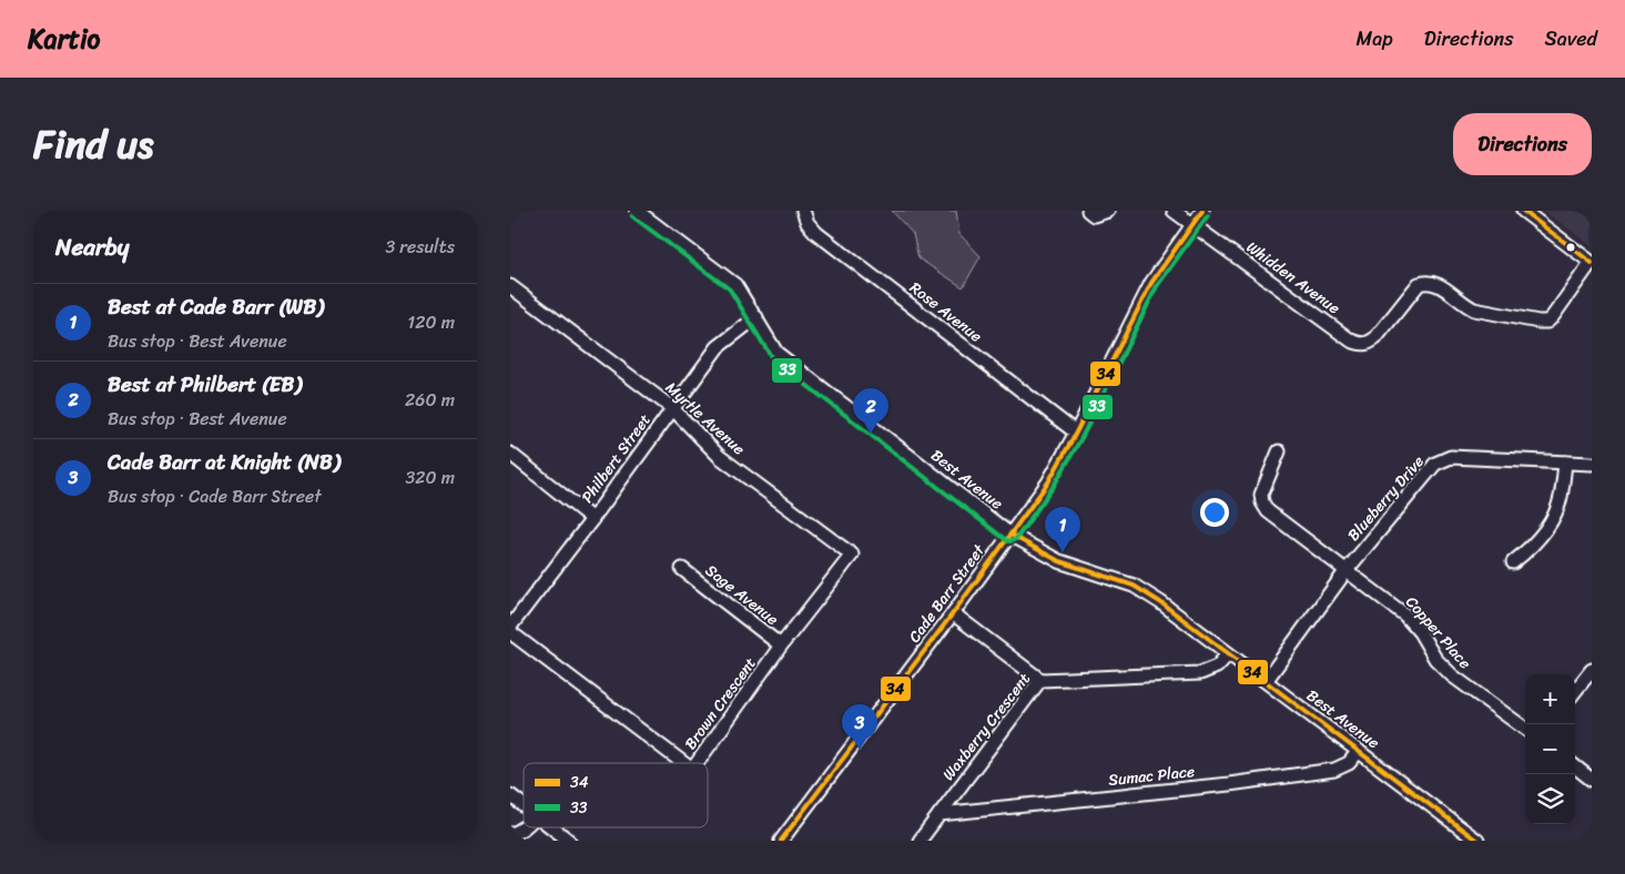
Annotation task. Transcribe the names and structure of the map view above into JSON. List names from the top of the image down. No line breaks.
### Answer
{"streets":{"street":["Whidden Avenue","Rose Avenue","Myrtle Avenue","Philbert Street","Best Avenue","Blueberry Drive","Cade Barr Street","Sage Avenue","Copper Place","Brown Crescent","Waxberry Crescent","Sumac Place"]},"crossings":[["Whidden Avenue","Cade Barr Street"],["Rose Avenue","Cade Barr Street"],["Myrtle Avenue","Philbert Street"],["Myrtle Avenue","Brown Crescent"],["Philbert Street","Best Avenue"],["Best Avenue","Blueberry Drive"],["Best Avenue","Cade Barr Street"],["Best Avenue","Waxberry Crescent"],["Best Avenue","Sumac Place"],["Blueberry Drive","Copper Place"],["Sage Avenue","Brown Crescent"],["Waxberry Crescent","Sumac Place"]],"lines":["transit line 34","transit line 33"],"legend":["34","33"],"page":{"header":"Kartio","nav":["Map","Directions","Saved"],"title":"Find us","buttons":"Directions","heading":["Nearby","3 results"],"list":[{"mark":"1","name":"Best at Cade Barr (WB)","note":"Bus stop · Best Avenue","value":"120 m"},{"mark":"2","name":"Best at Philbert (EB)","note":"Bus stop · Best Avenue","value":"260 m"},{"mark":"3","name":"Cade Barr at Knight (NB)","note":"Bus stop · Cade Barr Street","value":"320 m"}],"pins":["2","1","3"],"map_buttons":["+","−"]}}
